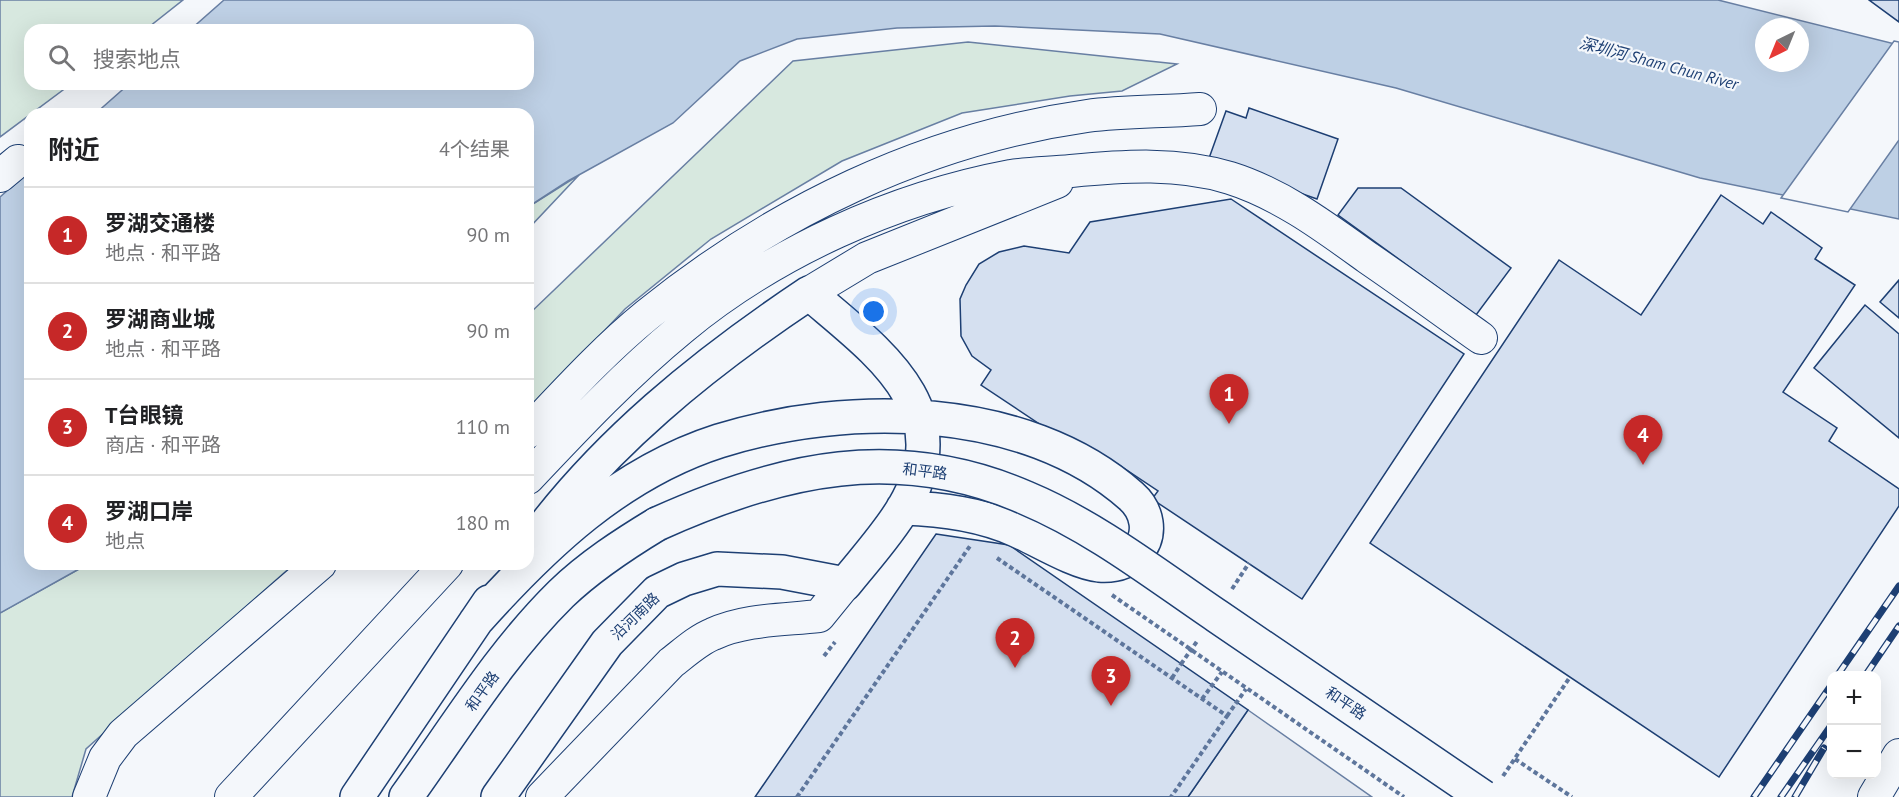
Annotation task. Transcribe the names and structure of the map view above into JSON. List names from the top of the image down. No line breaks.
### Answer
{"streets":{"main road":["和平路","沿河南路"]},"water":["深圳河 Sham Chun River"],"north":"bottom left","page":{"search":"搜索地点","heading":["附近","4个结果"],"list":[{"mark":"1","name":"罗湖交通楼","note":"地点 · 和平路","value":"90 m"},{"mark":"2","name":"罗湖商业城","note":"地点 · 和平路","value":"90 m"},{"mark":"3","name":"T台眼镜","note":"商店 · 和平路","value":"110 m"},{"mark":"4","name":"罗湖口岸","note":"地点","value":"180 m"}],"pins":["1","4","2","3"],"map_buttons":["+","−"]}}
